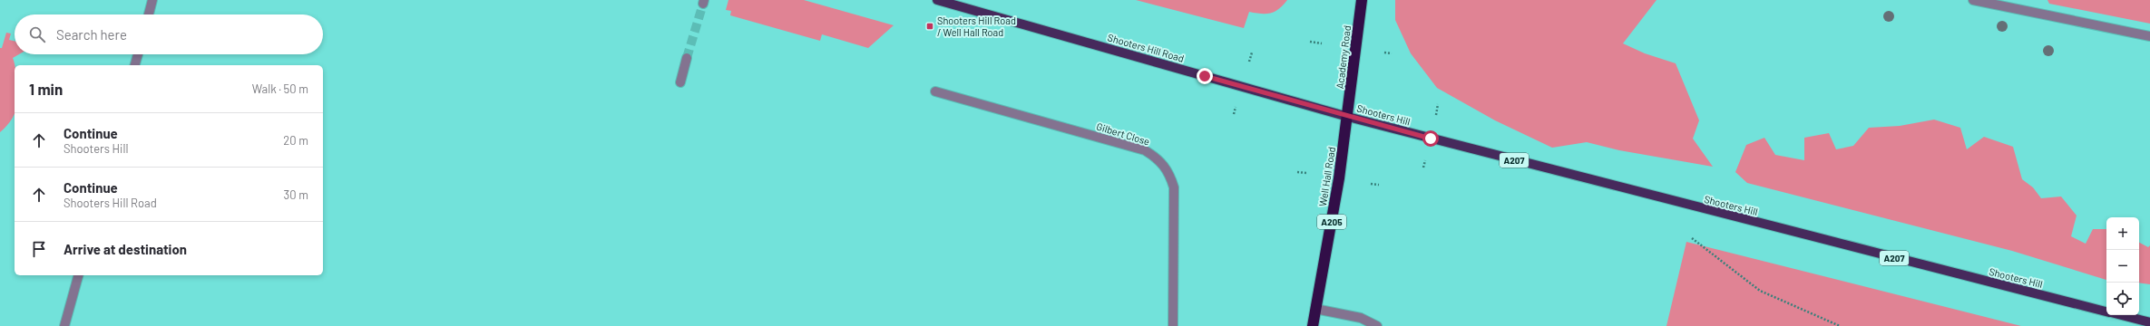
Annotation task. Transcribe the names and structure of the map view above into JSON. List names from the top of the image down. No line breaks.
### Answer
{"streets":{"highway":["Academy Road","Well Hall Road","A205"],"main road":["Shooters Hill Road","Shooters Hill","A207"],"street":["Gilbert Close"]},"crossings":[["Shooters Hill Road","Academy Road"],["Shooters Hill Road","Shooters Hill"],["Shooters Hill Road","Well Hall Road"],["Academy Road","Shooters Hill"],["Academy Road","Well Hall Road"],["Shooters Hill","Well Hall Road"]],"places":{"transit":["Shooters Hill Road / Well Hall Road"]},"page":{"search":"Search here","heading":["1 min","Walk · 50 m"],"list":[["Continue","Shooters Hill","20 m"],["Continue","Shooters Hill Road","30 m"],"Arrive at destination"],"map_buttons":["+","−"]}}
